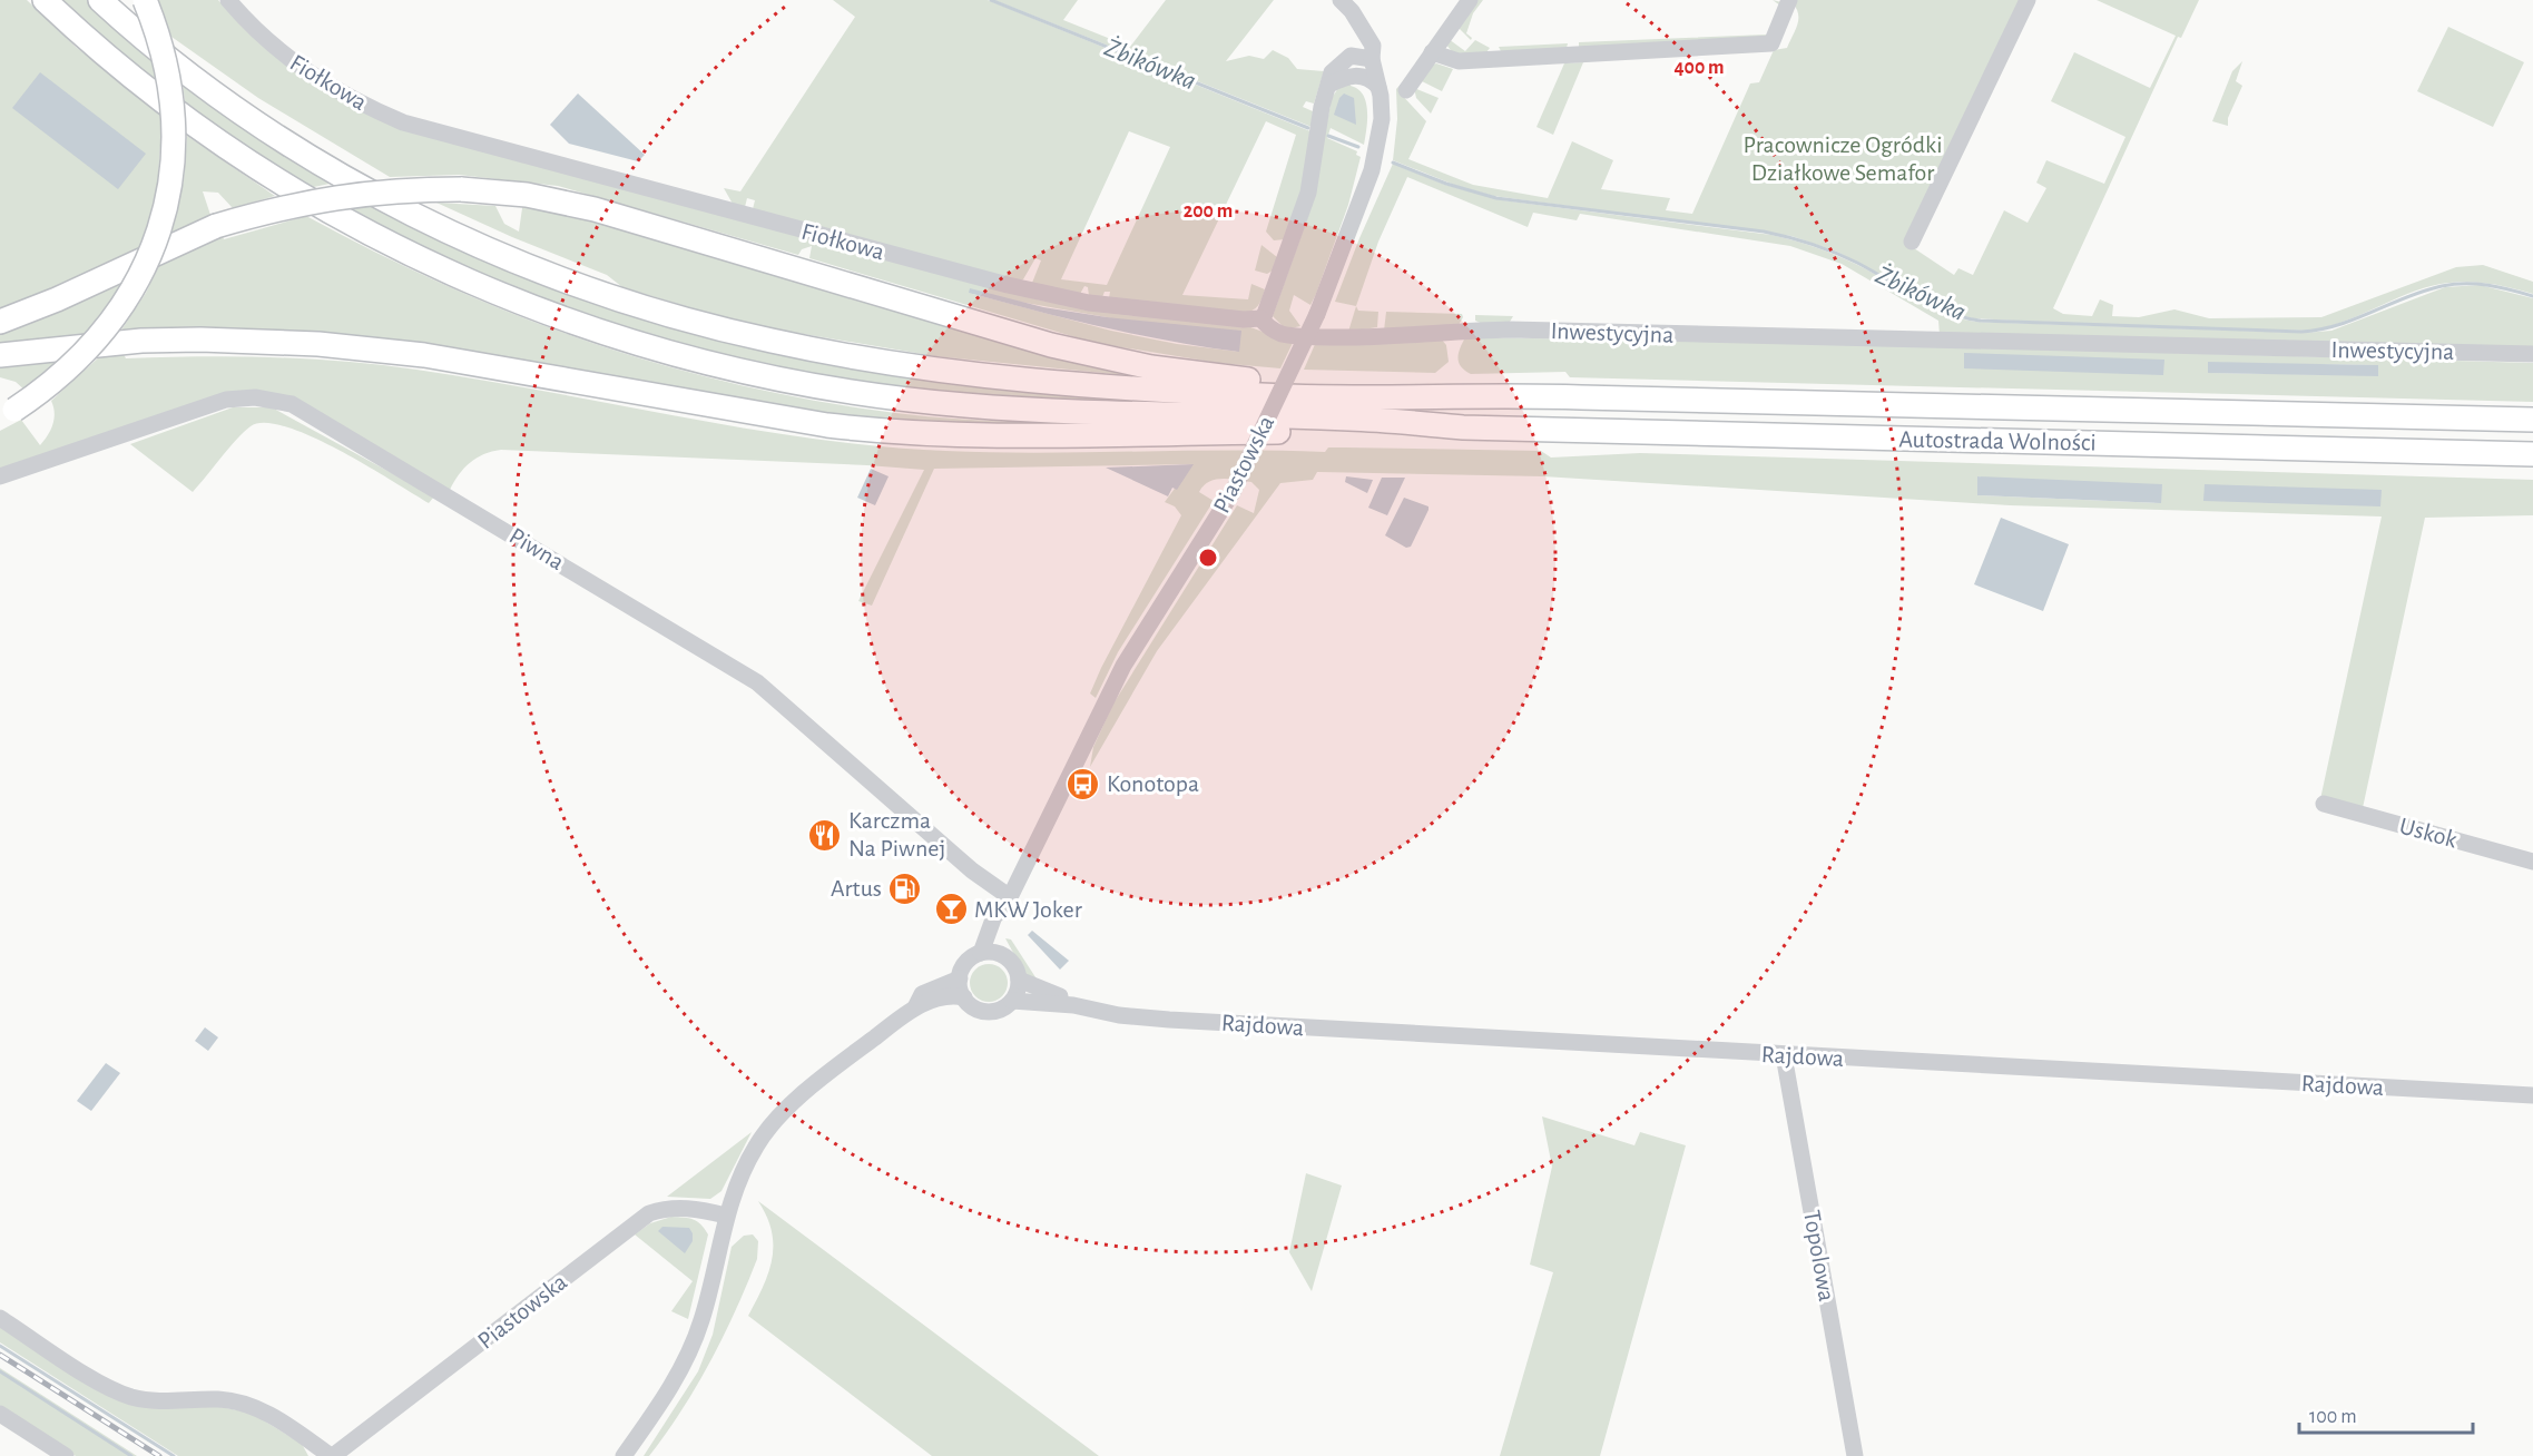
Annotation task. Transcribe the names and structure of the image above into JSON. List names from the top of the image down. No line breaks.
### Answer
{"streets":{"highway":["Autostrada Wolności"],"street":["Fiołkowa","Inwestycyjna","Piastowska","Piwna","Uskok","Rajdowa","Topolowa"]},"crossings":[["Fiołkowa","Inwestycyjna"],["Piastowska","Piwna"],["Piastowska","Rajdowa"],["Rajdowa","Topolowa"]],"water":["Żbikówka"],"parks":["Pracownicze Ogródki Działkowe Semafor"],"places":{"bus stop":["Konotopa"],"restaurant":["Karczma Na Piwnej"],"fuel station":["Artus"],"bar":["MKW Joker"]},"scale_bar":"100 m","rings":["400 m","200 m"]}
